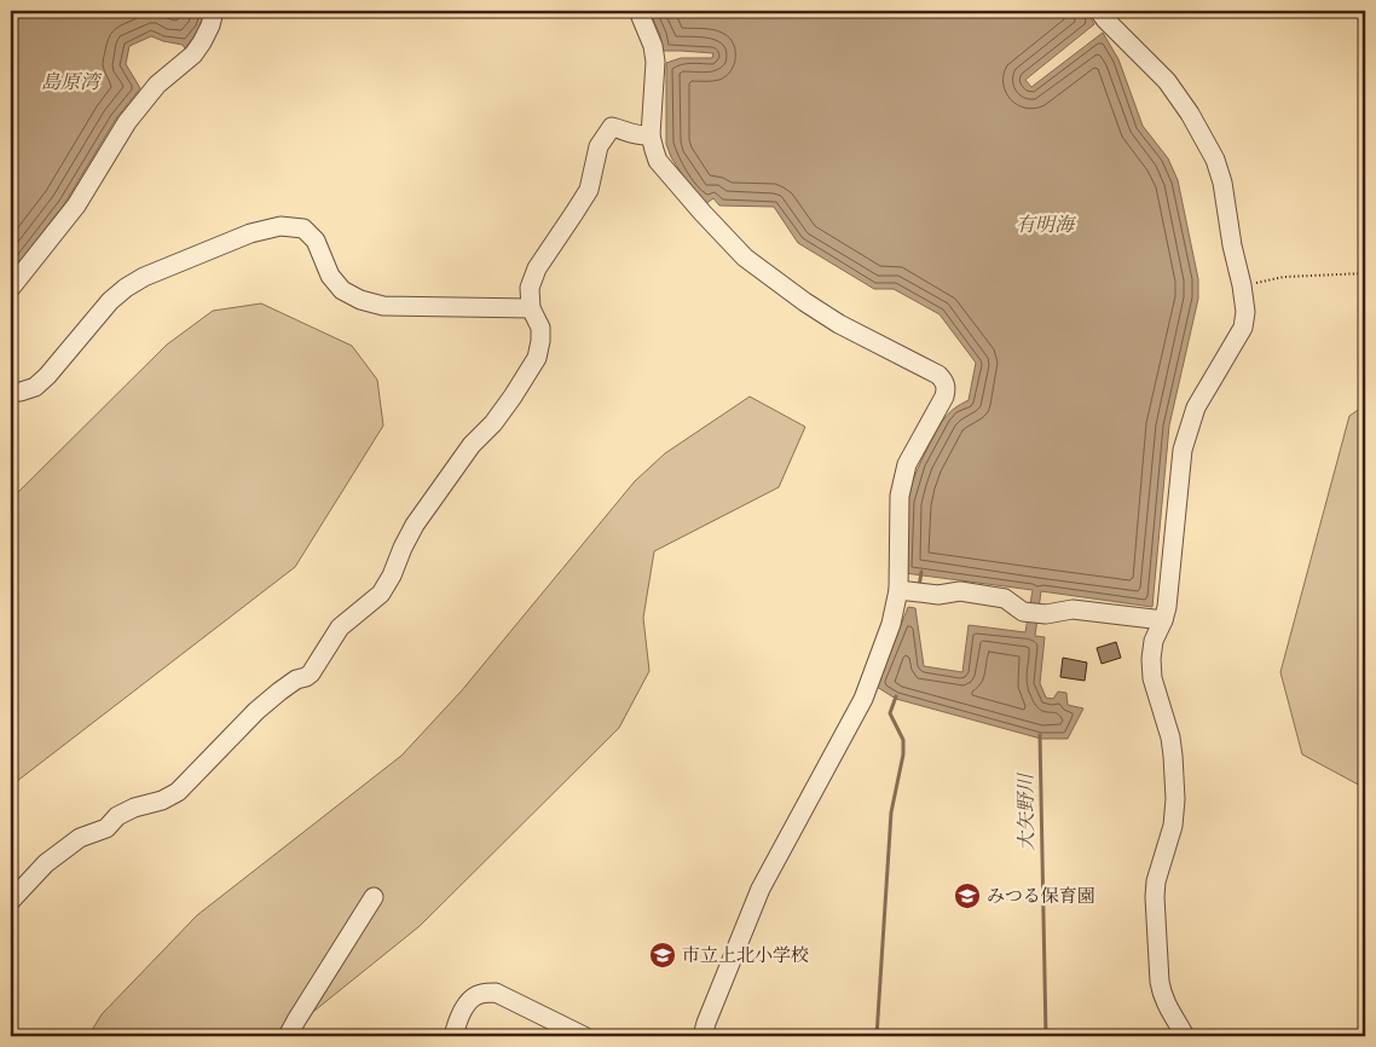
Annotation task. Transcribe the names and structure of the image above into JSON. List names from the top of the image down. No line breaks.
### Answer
{"water":["島原湾","有明海","大矢野川"],"places":{"school or university":["みつる保育園","市立上北小学校"]}}
